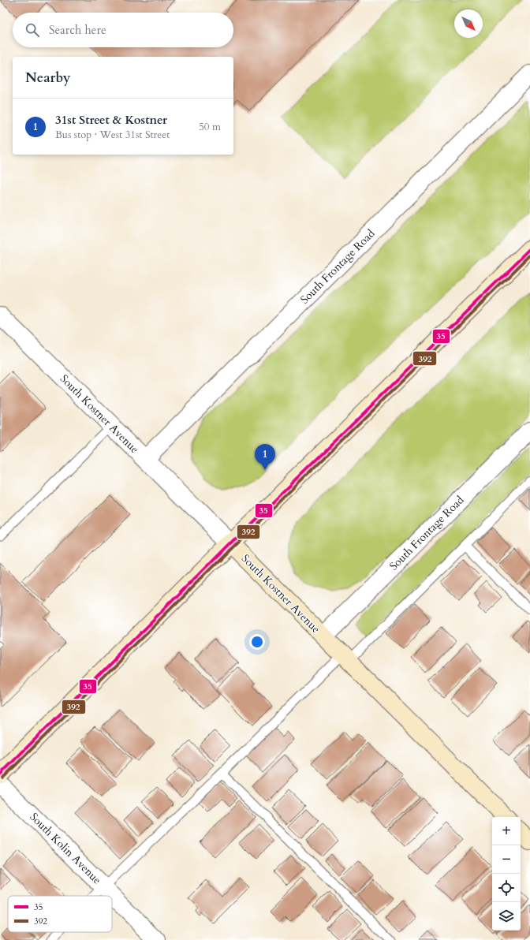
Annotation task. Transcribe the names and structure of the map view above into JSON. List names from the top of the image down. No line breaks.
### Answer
{"streets":{"main road":["South Kostner Avenue"],"street":["South Frontage Road","South Kolin Avenue"]},"crossings":[["South Frontage Road","South Kostner Avenue"]],"lines":["transit line 35","transit line 392"],"legend":["35","392"],"north":"bottom right","page":{"search":"Search here","heading":"Nearby","list":[{"mark":"1","name":"31st Street & Kostner","note":"Bus stop · West 31st Street","value":"50 m"}],"pins":"1","map_buttons":["+","−"]}}
